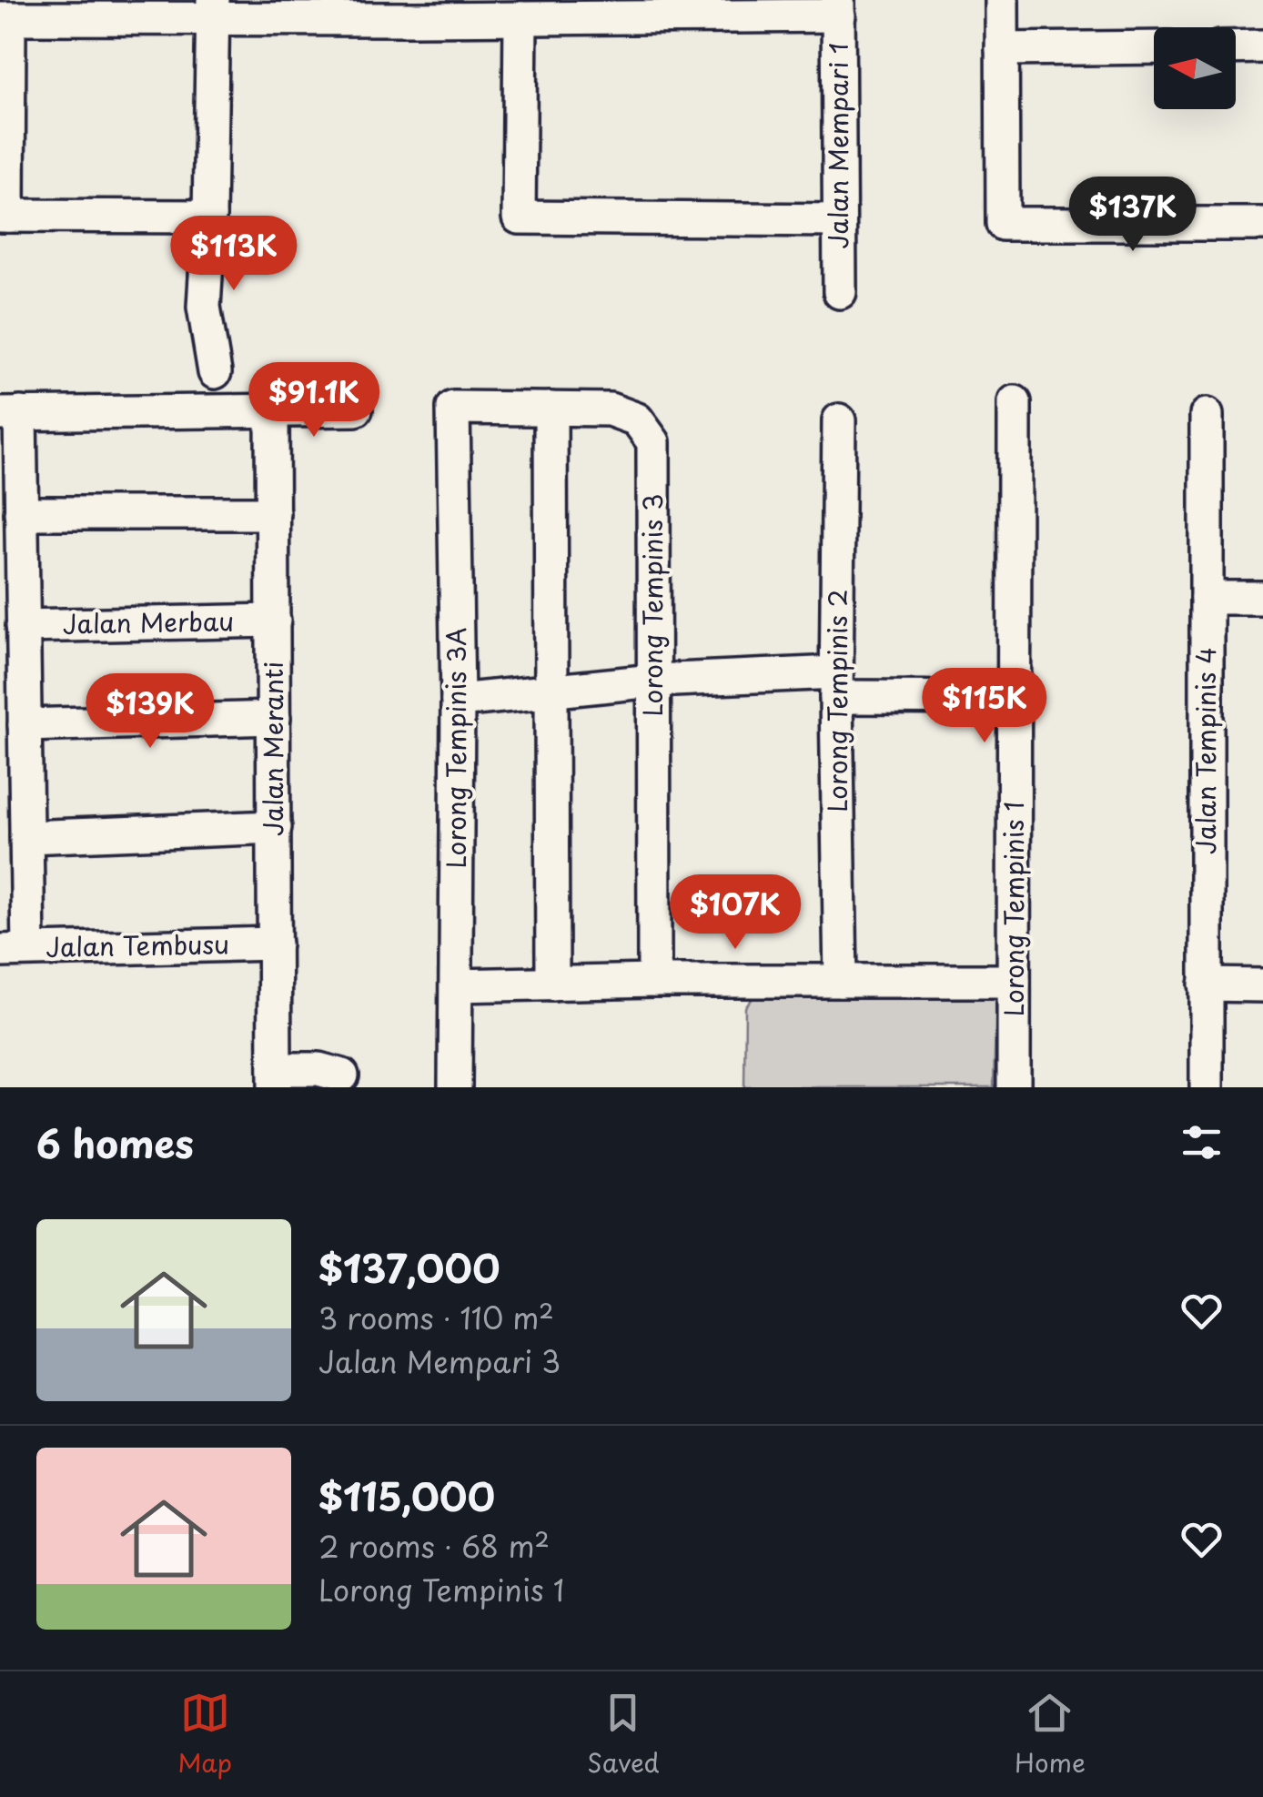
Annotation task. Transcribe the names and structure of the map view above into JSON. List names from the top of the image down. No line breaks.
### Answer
{"streets":{"street":["Jalan Mempari 1","Lorong Tempinis 3","Jalan Merbau","Lorong Tempinis 2","Lorong Tempinis 3A","Jalan Meranti","Jalan Tempinis 4","Lorong Tempinis 1","Jalan Tembusu"]},"crossings":[["Lorong Tempinis 3","Lorong Tempinis 3A"],["Jalan Merbau","Jalan Meranti"],["Jalan Meranti","Jalan Tembusu"]],"north":"left","page":{"price":["$137K","$113K","$91.1K","$115K","$139K","$107K"],"heading":"6 homes","list":[{"name":"$137,000","note":"3 rooms · 110 m² · Jalan Mempari 3"},{"name":"$115,000","note":"2 rooms · 68 m² · Lorong Tempinis 1"}],"tabs":["Map","Saved","Home"]}}
